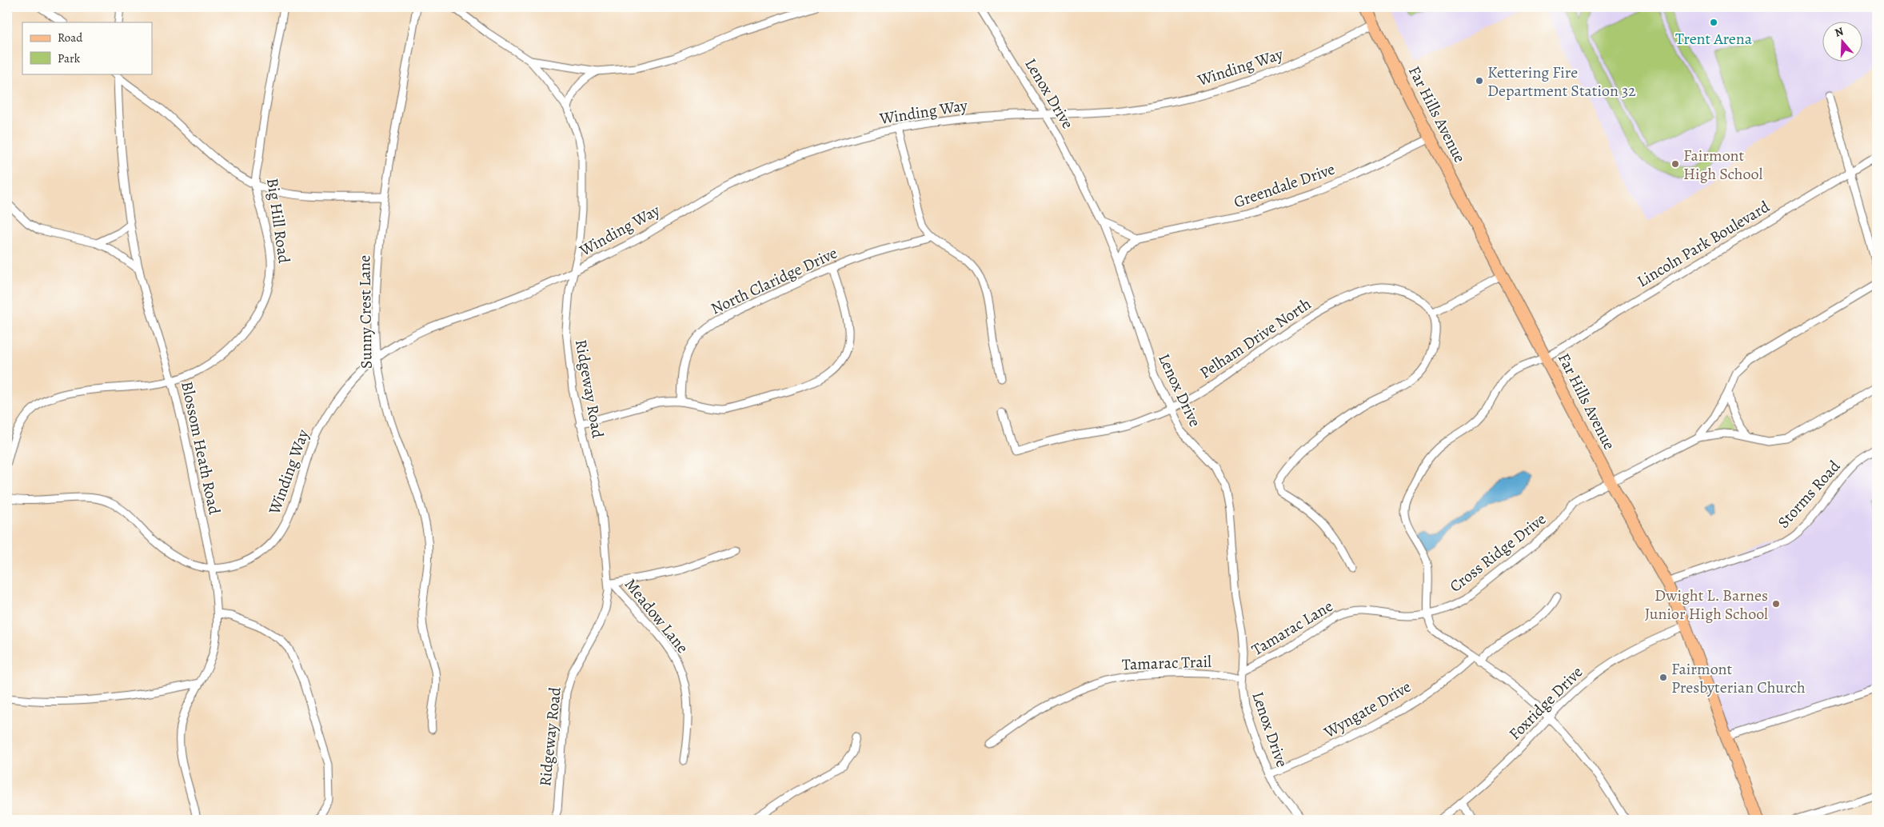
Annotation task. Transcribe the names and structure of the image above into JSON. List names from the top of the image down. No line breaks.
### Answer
{"streets":{"main road":["Far Hills Avenue"],"street":["Winding Way","Lenox Drive","Greendale Drive","Big Hill Road","Lincoln Park Boulevard","North Claridge Drive","Sunny Crest Lane","Pelham Drive North","Ridgeway Road","Blossom Heath Road","Storms Road","Cross Ridge Drive","Meadow Lane","Tamarac Lane","Tamarac Trail","Foxridge Drive","Wyngate Drive"]},"crossings":[["Winding Way","Lenox Drive"],["Winding Way","Far Hills Avenue"],["Winding Way","Sunny Crest Lane"],["Winding Way","Ridgeway Road"],["Winding Way","Blossom Heath Road"],["Lenox Drive","Pelham Drive North"],["Lenox Drive","Tamarac Lane"],["Lenox Drive","Tamarac Trail"],["Lenox Drive","Wyngate Drive"],["Far Hills Avenue","Greendale Drive"],["Far Hills Avenue","Lincoln Park Boulevard"],["Far Hills Avenue","Storms Road"],["Far Hills Avenue","Cross Ridge Drive"],["Far Hills Avenue","Foxridge Drive"],["Big Hill Road","Blossom Heath Road"],["Lincoln Park Boulevard","Cross Ridge Drive"],["Lincoln Park Boulevard","Tamarac Lane"],["Ridgeway Road","Meadow Lane"],["Cross Ridge Drive","Tamarac Lane"],["Tamarac Lane","Tamarac Trail"]],"places":["Trent Arena","Kettering Fire Department Station 32","Fairmont High School","Dwight L. Barnes Junior High School","Fairmont Presbyterian Church"],"legend":["Road","Park"],"north":"top"}
